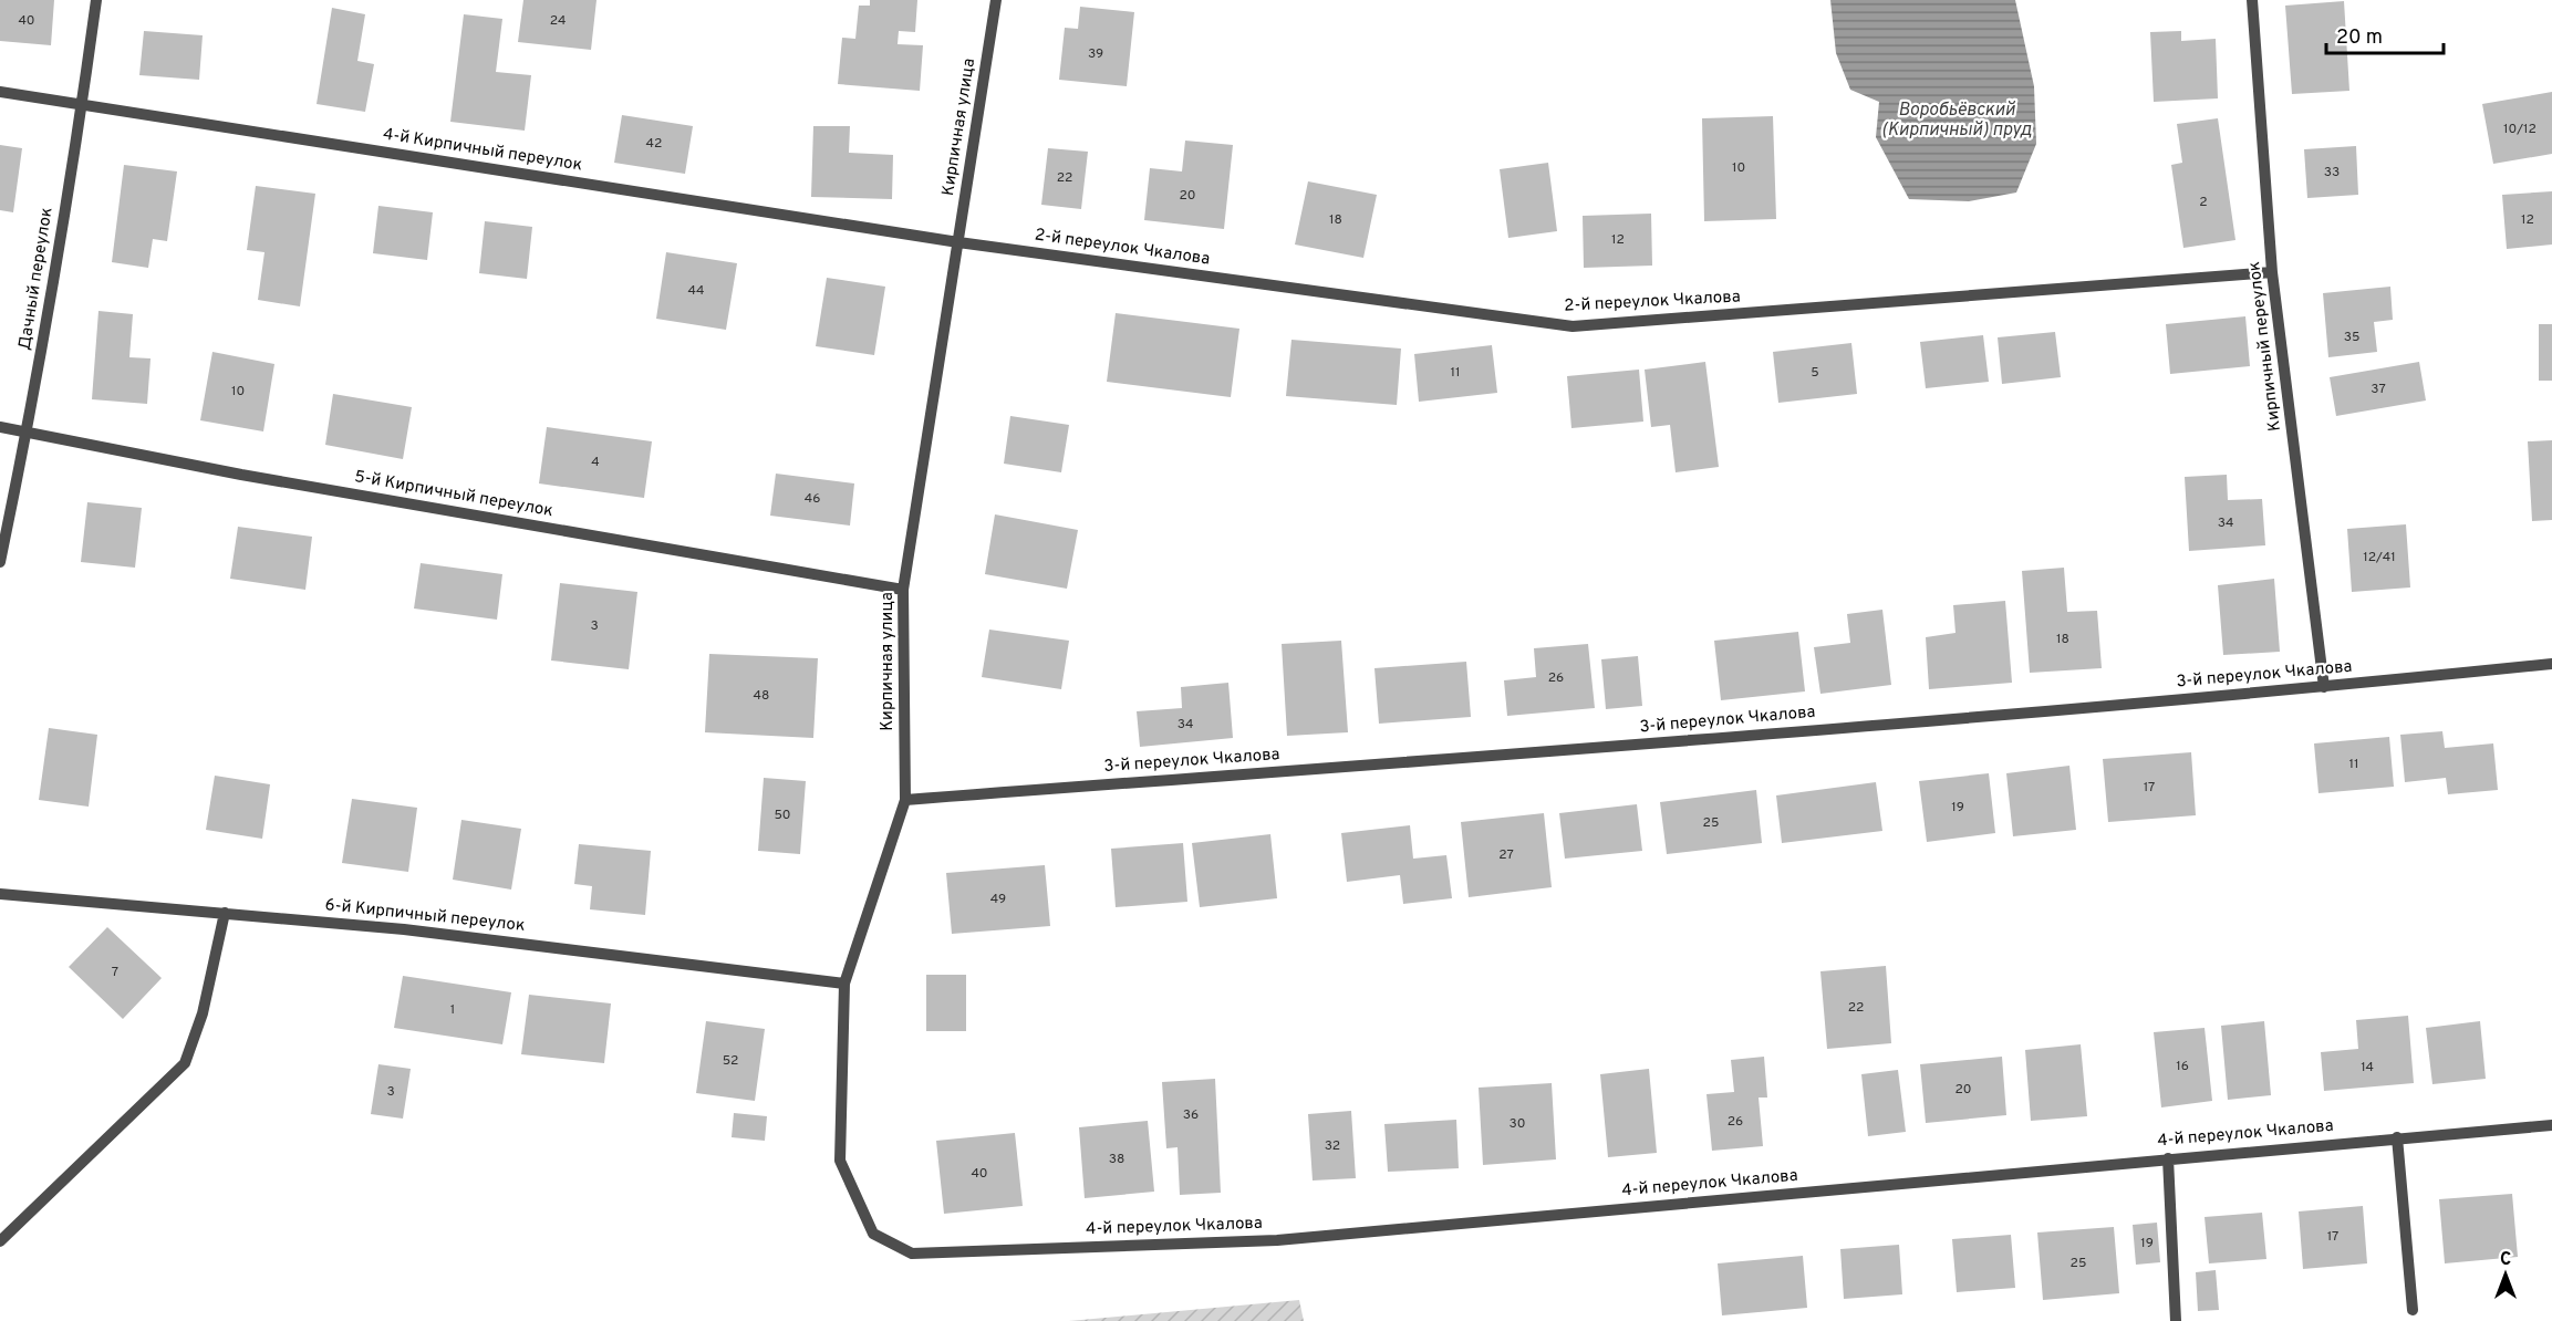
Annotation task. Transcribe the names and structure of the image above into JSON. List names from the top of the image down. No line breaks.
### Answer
{"streets":{"street":["Кирпичная улица","4-й Кирпичный переулок","2-й переулок Чкалова","Дачный переулок","Кирпичный переулок","5-й Кирпичный переулок","3-й переулок Чкалова","6-й Кирпичный переулок","4-й переулок Чкалова"]},"crossings":[["Кирпичная улица","4-й Кирпичный переулок"],["Кирпичная улица","2-й переулок Чкалова"],["Кирпичная улица","5-й Кирпичный переулок"],["Кирпичная улица","3-й переулок Чкалова"],["Кирпичная улица","6-й Кирпичный переулок"],["Кирпичная улица","4-й переулок Чкалова"],["4-й Кирпичный переулок","2-й переулок Чкалова"],["4-й Кирпичный переулок","Дачный переулок"],["2-й переулок Чкалова","Кирпичный переулок"],["Дачный переулок","5-й Кирпичный переулок"],["Кирпичный переулок","3-й переулок Чкалова"]],"water":["Воробьёвский (Кирпичный) пруд"],"house_numbers":["40","24","39","10/12","42","10","33","22","20","2","18","12","12","44","35","11","5","37","10","4","46","34","12/41","3","18","26","48","34","11","17","19","50","25","27","49","7","22","1","52","16","14","20","3","36","26","30","32","38","40","17","19","25"],"scale_bar":"20 m","north":"top"}
